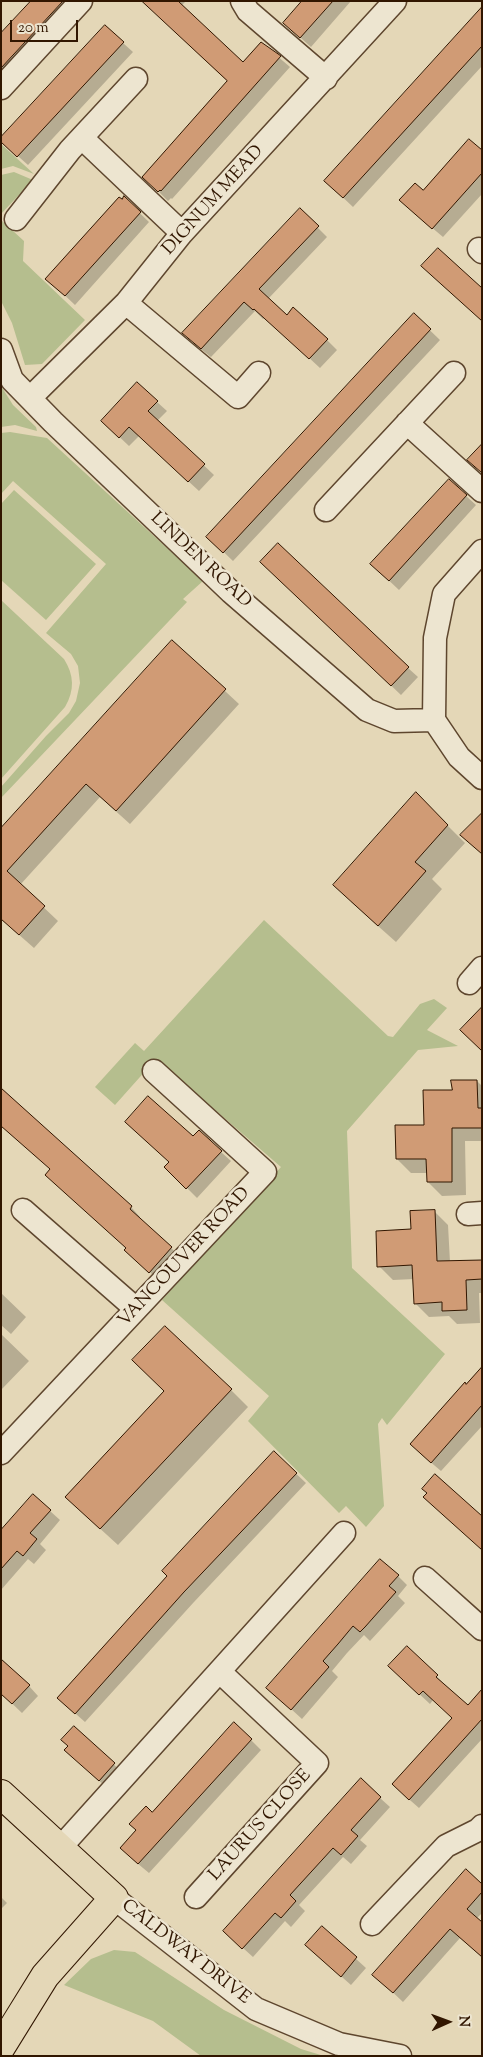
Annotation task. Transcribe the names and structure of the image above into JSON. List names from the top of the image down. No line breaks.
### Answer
{"streets":{"main road":["CALDWAY DRIVE"],"street":["DIGNUM MEAD","LINDEN ROAD","VANCOUVER ROAD","LAURUS CLOSE"]},"crossings":[["DIGNUM MEAD","LINDEN ROAD"]],"scale_bar":"20 m","north":"right"}
